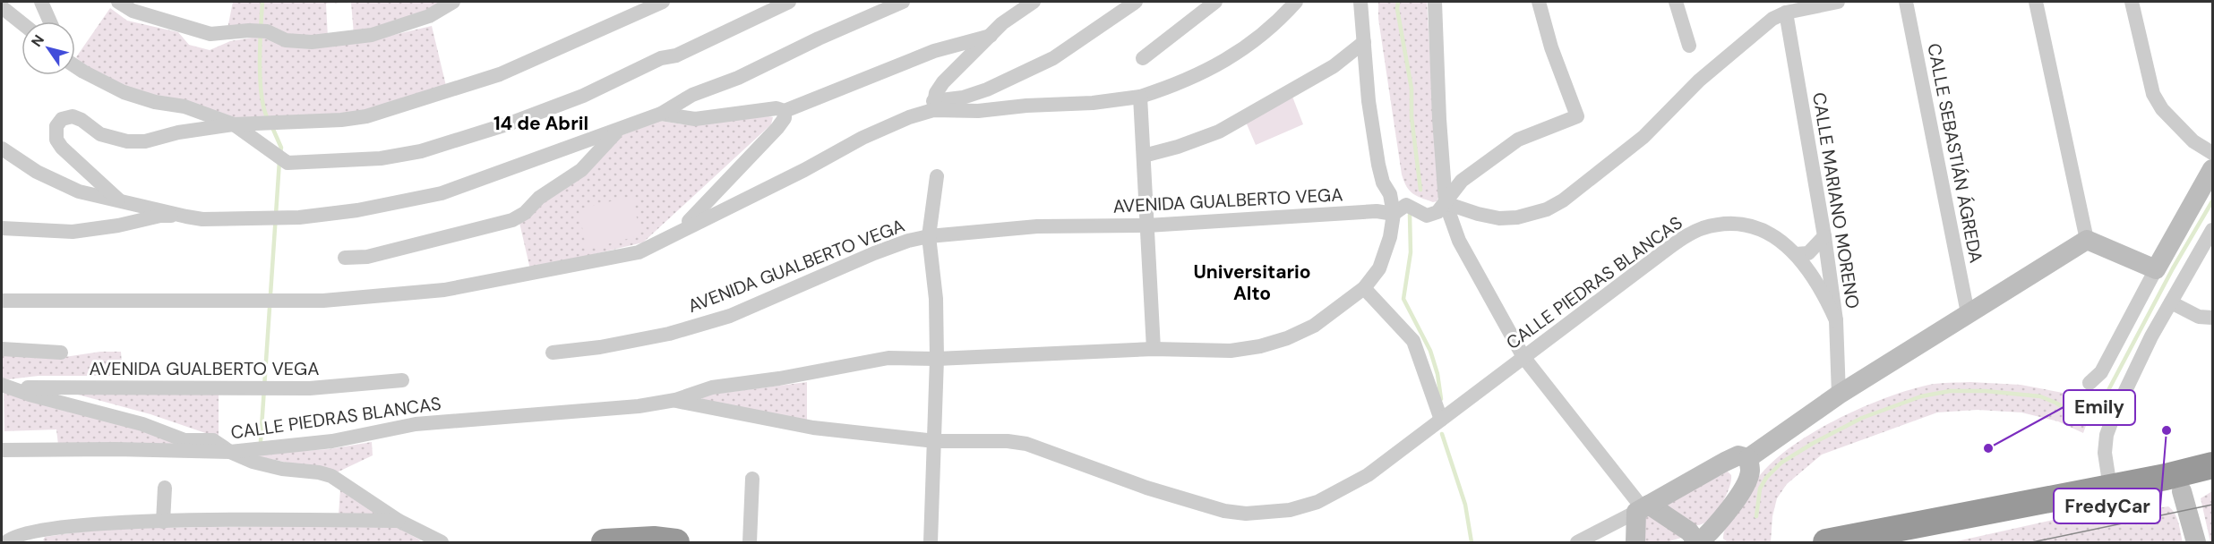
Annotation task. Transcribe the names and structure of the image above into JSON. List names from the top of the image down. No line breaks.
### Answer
{"streets":{"street":["CALLE SEBASTIÁN ÁGREDA","AVENIDA GUALBERTO VEGA","CALLE MARIANO MORENO","CALLE PIEDRAS BLANCAS"]},"crossings":[["CALLE MARIANO MORENO","CALLE PIEDRAS BLANCAS"]],"districts":["14 de Abril","Universitario Alto"],"places":["FredyCar","Emily"],"north":"top left"}
